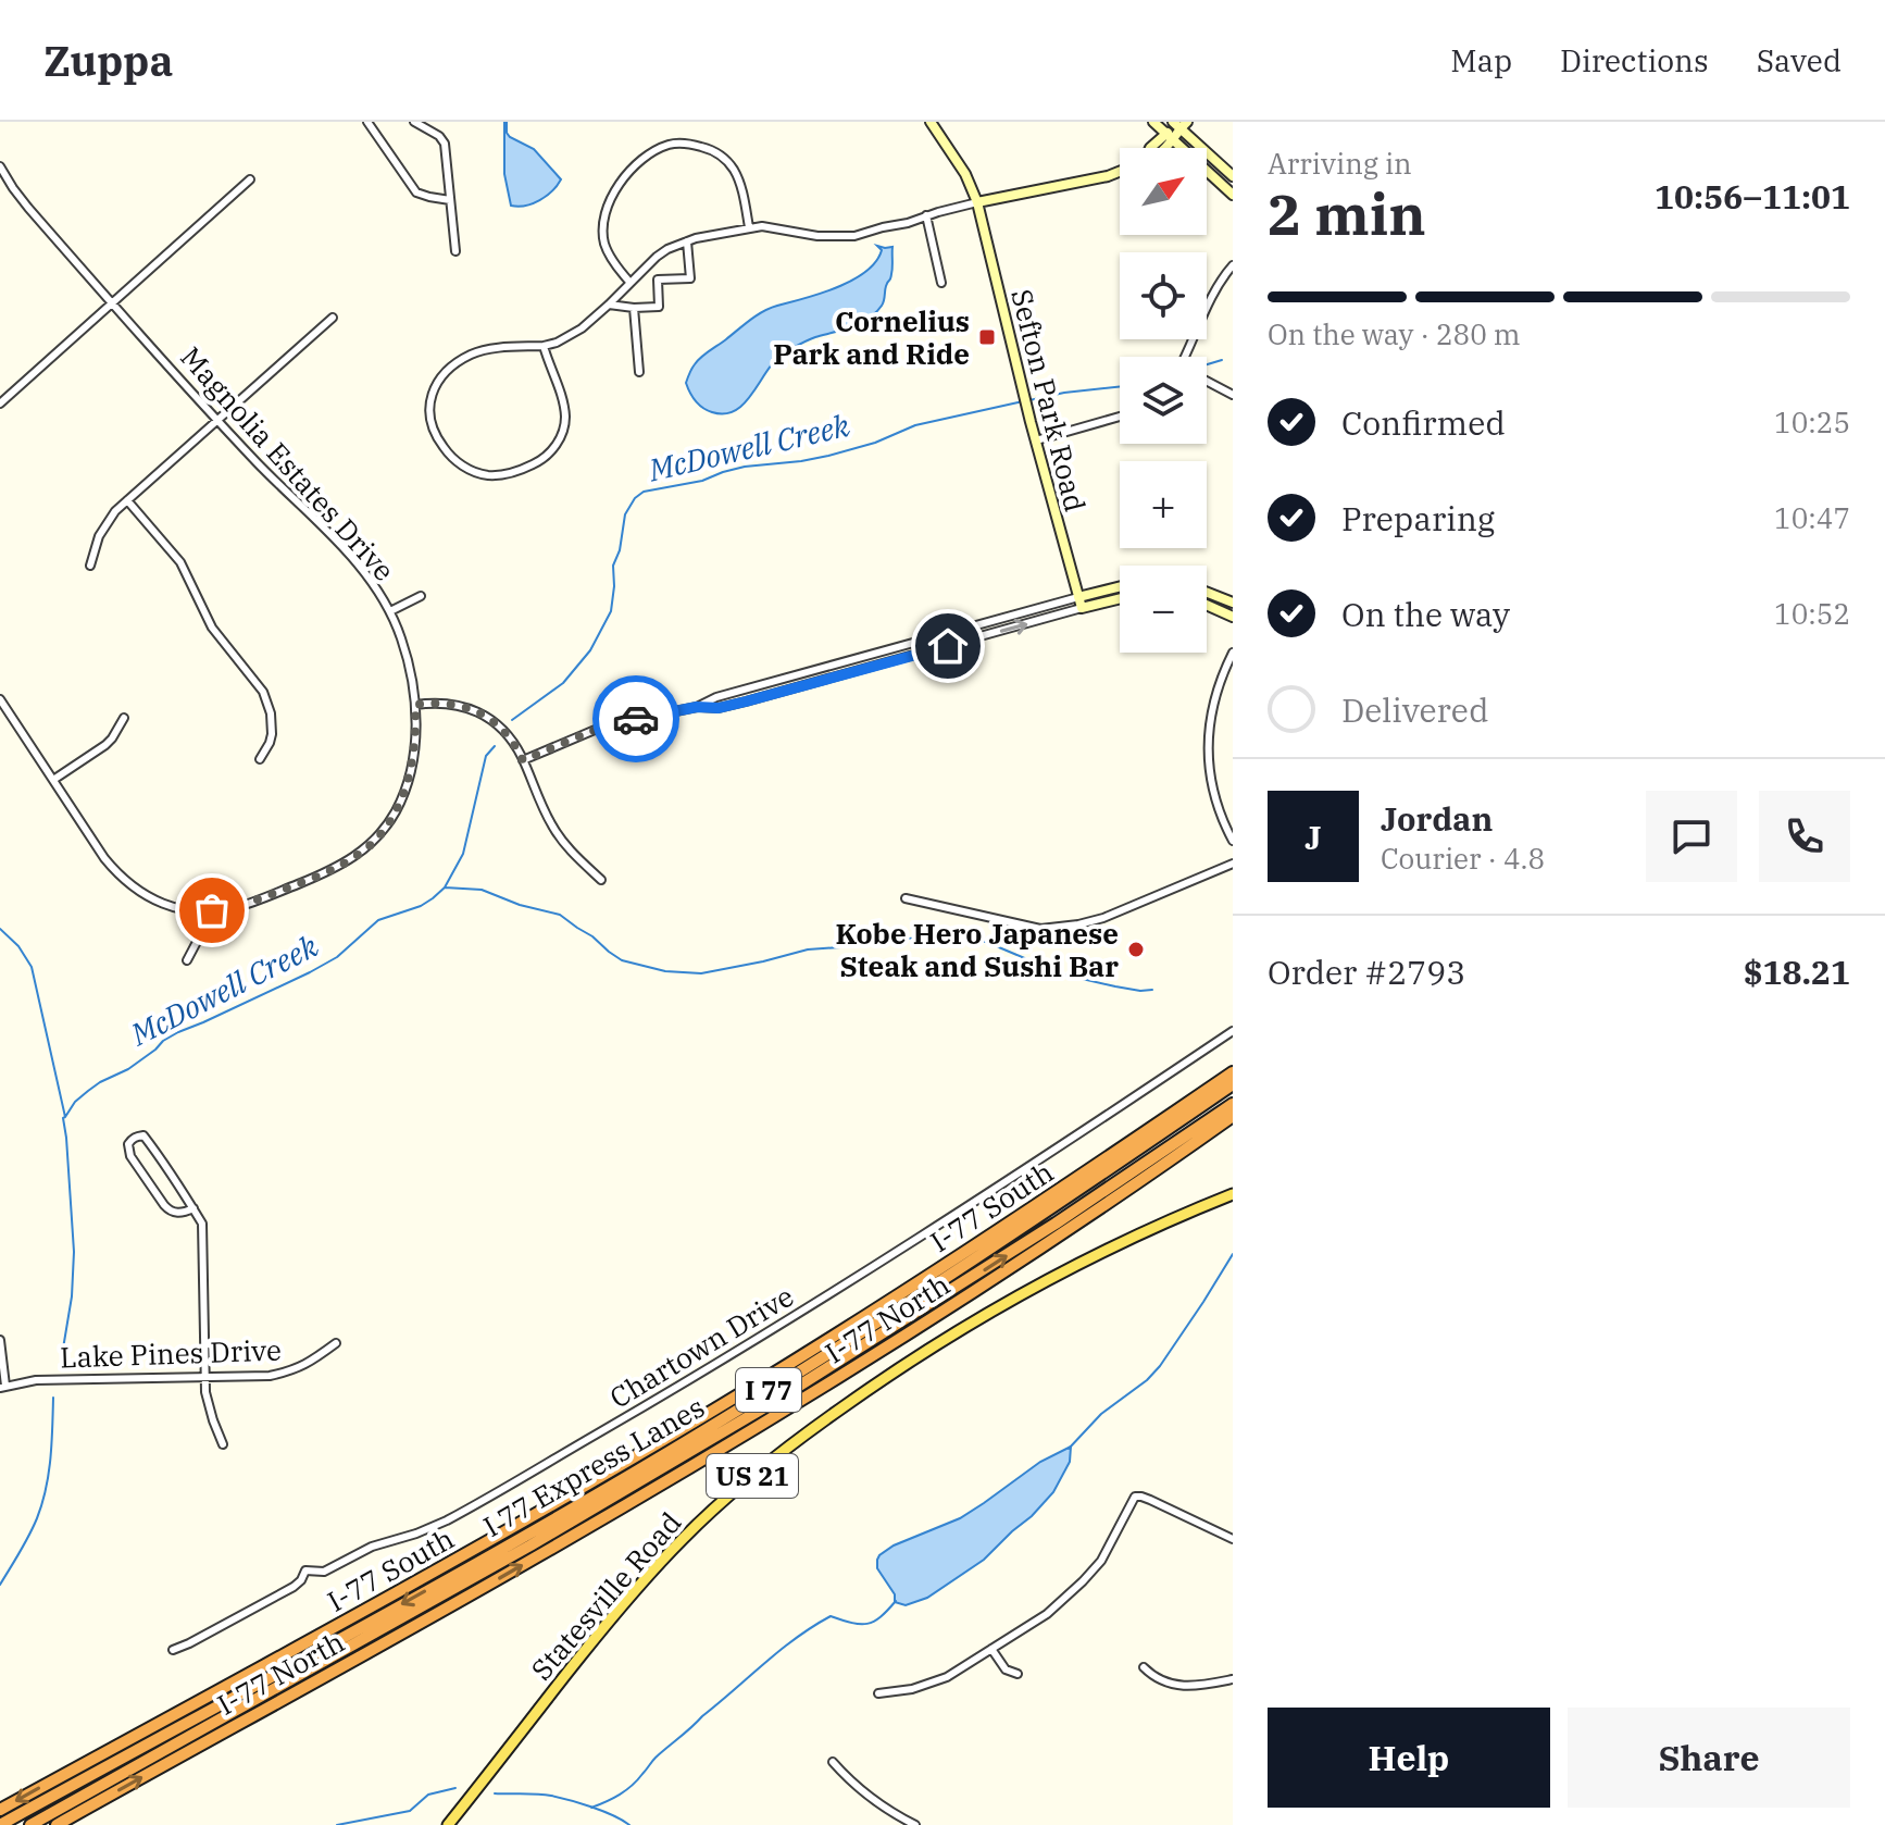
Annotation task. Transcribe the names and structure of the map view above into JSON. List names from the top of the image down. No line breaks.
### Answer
{"streets":{"highway":["I-77 South","I-77 North","I 77","I 77 Express Lanes"],"main road":["US 21","Statesville Road"],"street":["Sefton Park Road","Magnolia Estates Drive","Chartown Drive","Lake Pines Drive"]},"one_way":["I-77 North"],"water":["McDowell Creek"],"places":{"transit":["Cornelius Park and Ride"],"other":["Kobe Hero Japanese Steak and Sushi Bar"]},"north":"top right","page":{"header":"Zuppa","nav":["Map","Directions","Saved"],"heading":["2 min","Arriving in","10:56–11:01"],"panel":["Jordan","Courier · 4.8","Order #2793","$18.21"],"map_buttons":["+","−"],"bar":"On the way · 280 m","list":[["Confirmed","10:25"],["Preparing","10:47"],["On the way","10:52"],"Delivered"],"round":"J","buttons":["Help","Share"]}}
